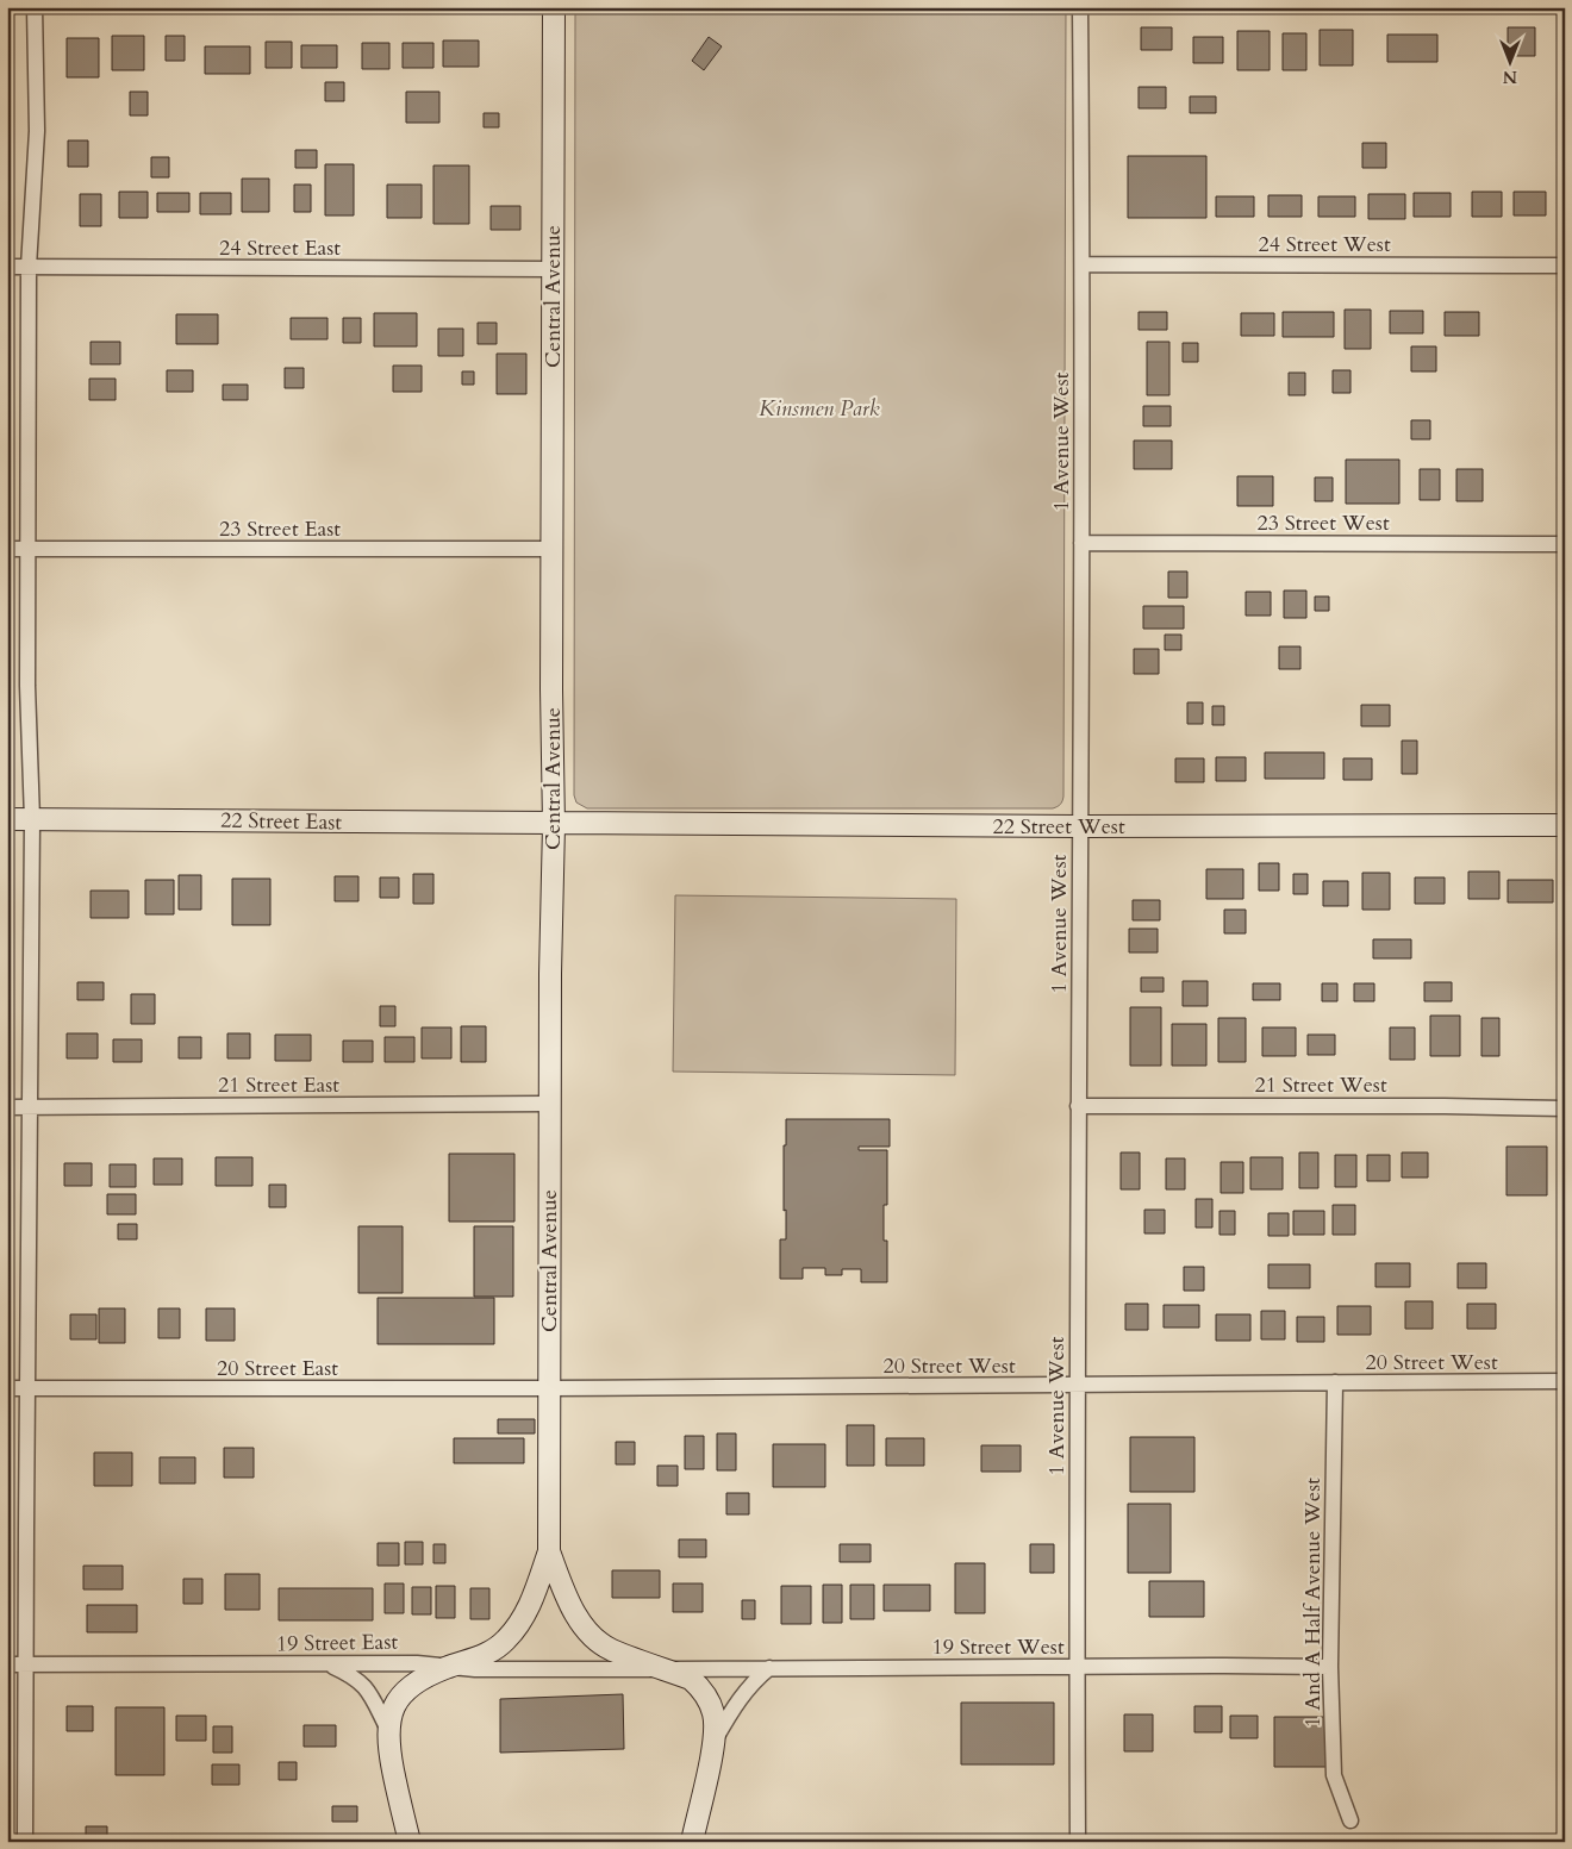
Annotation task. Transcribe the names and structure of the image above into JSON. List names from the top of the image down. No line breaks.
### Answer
{"streets":{"street":["24 Street West","24 Street East","Central Avenue","1 Avenue West","23 Street West","23 Street East","22 Street East","22 Street West","21 Street East","21 Street West","20 Street West","20 Street East","1 And A Half Avenue West","19 Street East","19 Street West"]},"crossings":[["24 Street West","1 Avenue West"],["24 Street East","Central Avenue"],["Central Avenue","23 Street East"],["Central Avenue","22 Street East"],["Central Avenue","22 Street West"],["Central Avenue","21 Street East"],["Central Avenue","20 Street West"],["Central Avenue","20 Street East"],["Central Avenue","19 Street East"],["Central Avenue","19 Street West"],["1 Avenue West","23 Street West"],["1 Avenue West","22 Street West"],["1 Avenue West","21 Street West"],["1 Avenue West","20 Street West"],["1 Avenue West","19 Street West"],["22 Street East","22 Street West"],["20 Street West","20 Street East"],["20 Street West","1 And A Half Avenue West"],["1 And A Half Avenue West","19 Street West"],["19 Street East","19 Street West"]],"parks":["Kinsmen Park"],"north":"bottom"}
